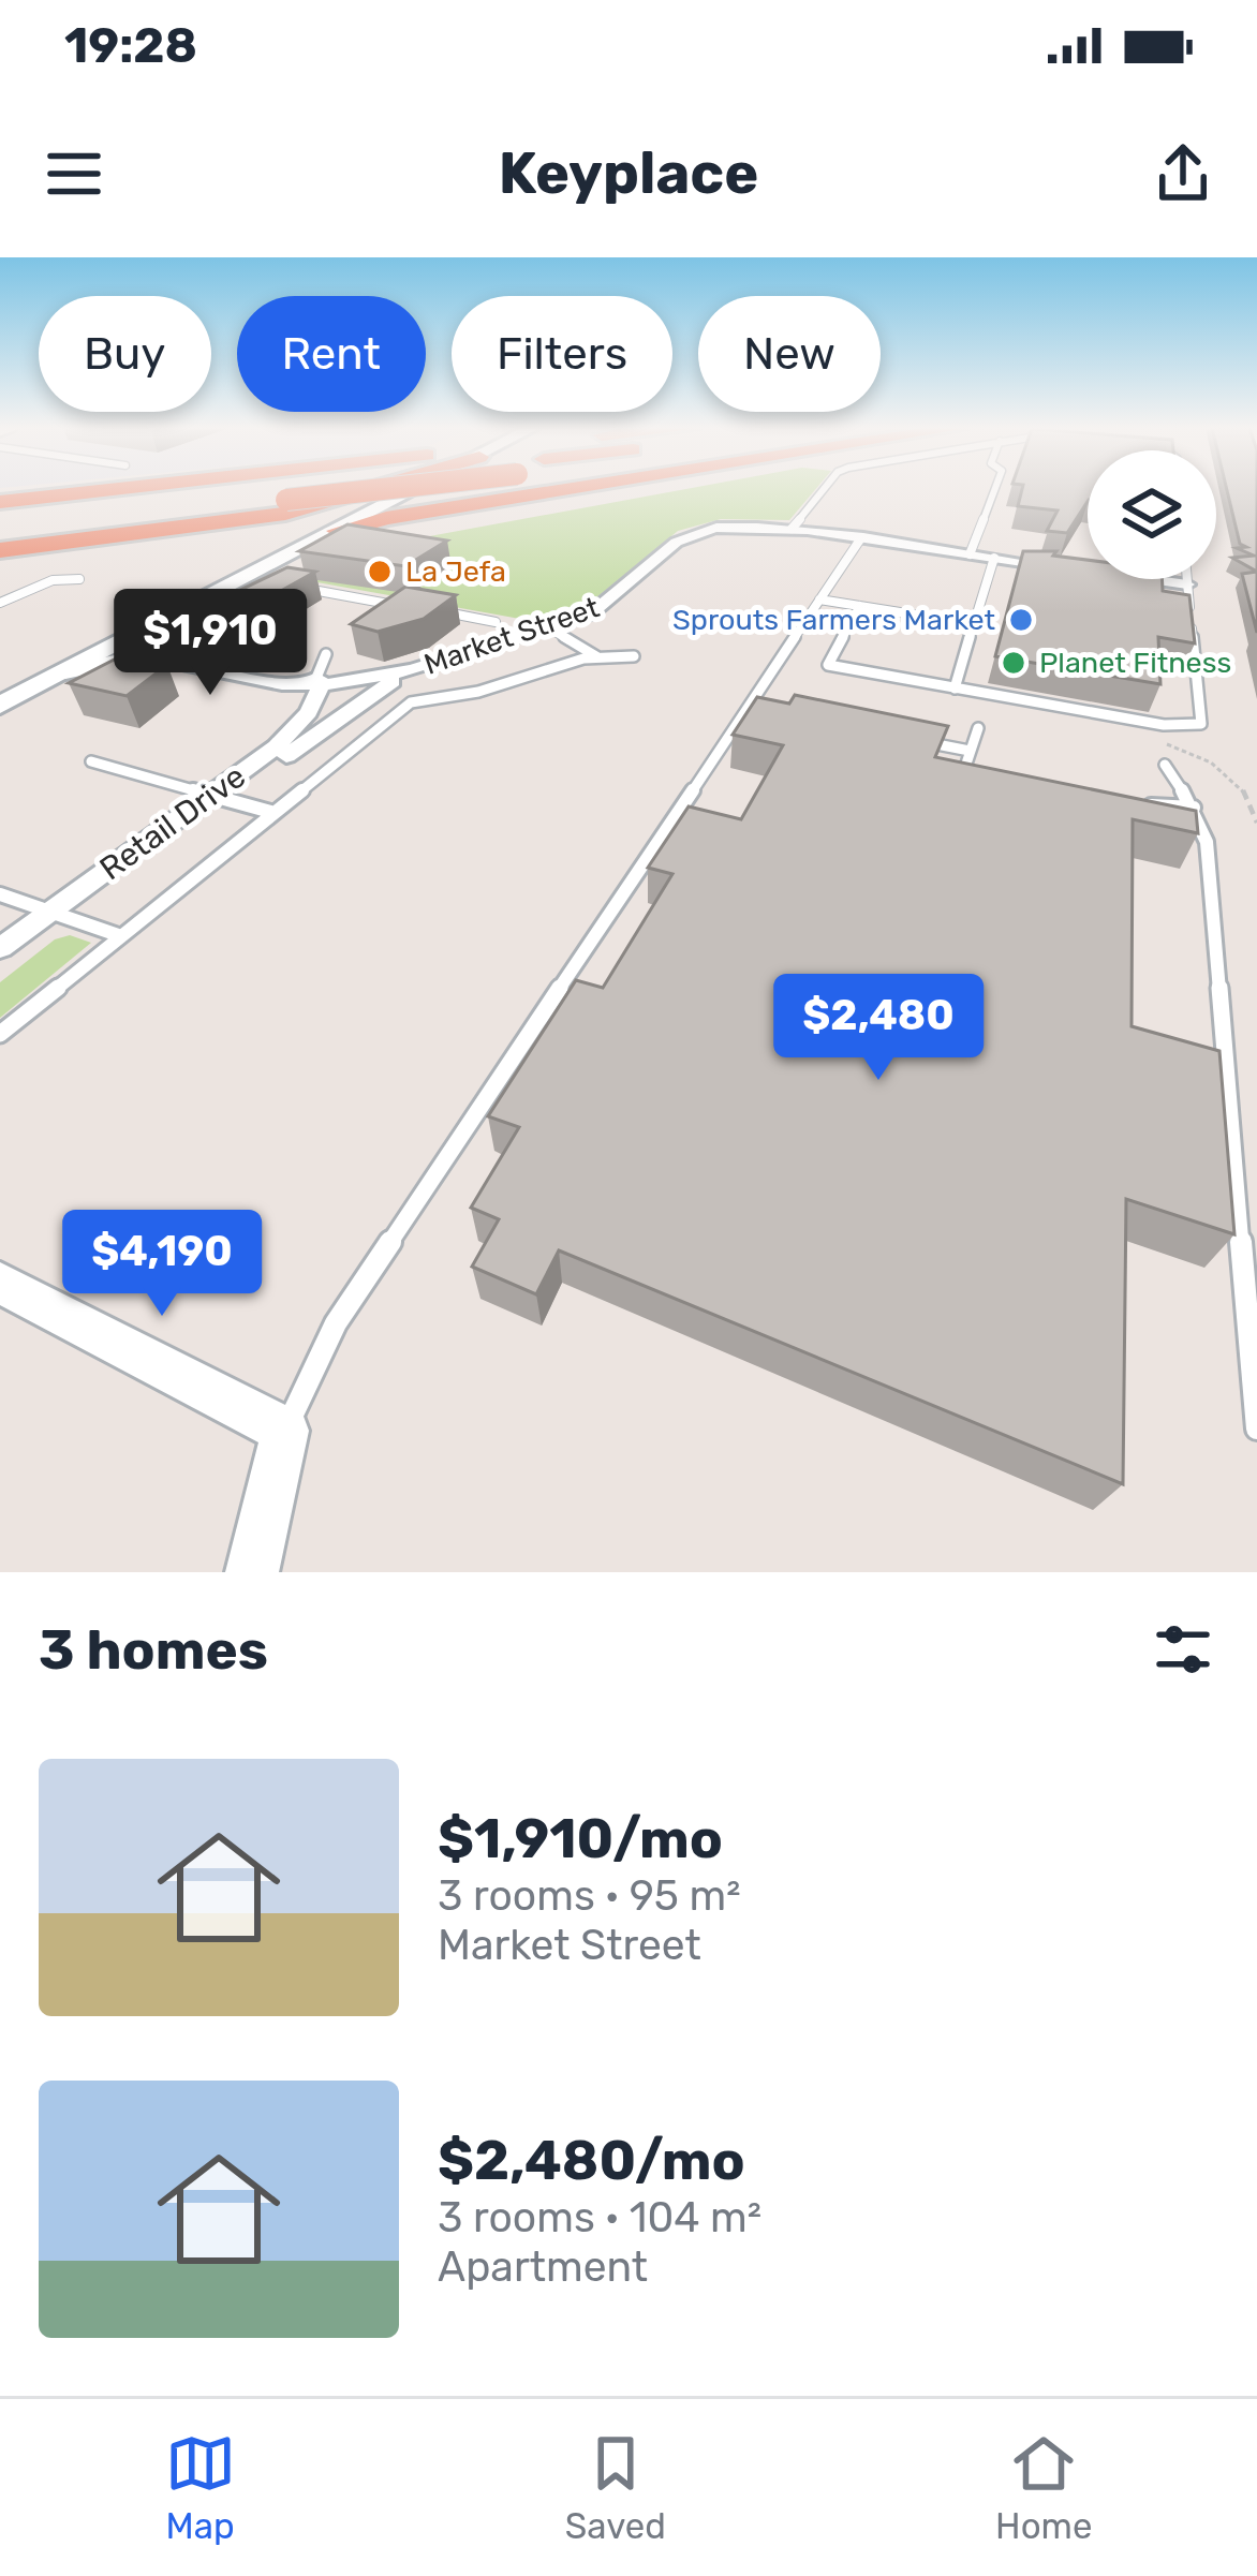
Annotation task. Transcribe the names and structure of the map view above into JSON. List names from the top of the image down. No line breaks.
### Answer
{"streets":{"street":["Market Street","Retail Drive"]},"crossings":[["Market Street","Retail Drive"]],"places":["La Jefa","Sprouts Farmers Market","Planet Fitness"],"page":{"status":"19:28","header":"Keyplace","chip":["Buy","Rent","Filters","New"],"price":["$1,910","$2,480","$4,190"],"heading":"3 homes","list":[{"name":"$1,910/mo","note":"3 rooms · 95 m² · Market Street"},{"name":"$2,480/mo","note":"3 rooms · 104 m² · Apartment"}],"tabs":["Map","Saved","Home"]}}
